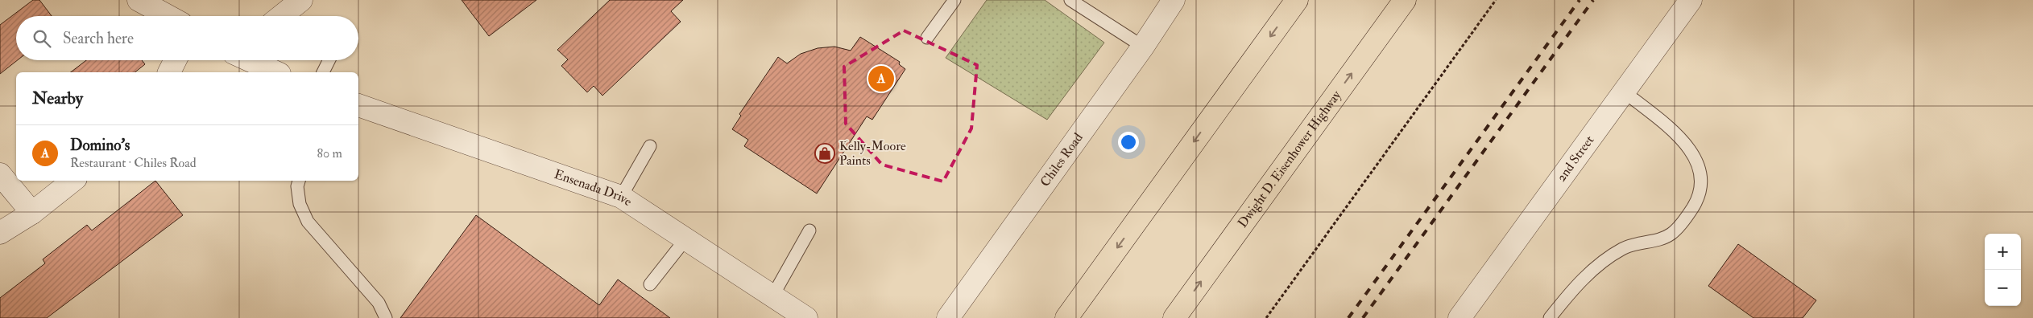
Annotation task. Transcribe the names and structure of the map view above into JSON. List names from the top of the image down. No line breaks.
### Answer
{"streets":{"highway":["Dwight D. Eisenhower Highway"],"street":["2nd Street","Chiles Road","Ensenada Drive"]},"places":{"shop":["Kelly-Moore Paints"]},"page":{"search":"Search here","pins":"A","heading":"Nearby","list":[{"mark":"A","name":"Domino's","note":"Restaurant · Chiles Road","value":"80 m"}],"map_buttons":["+","−"]}}
